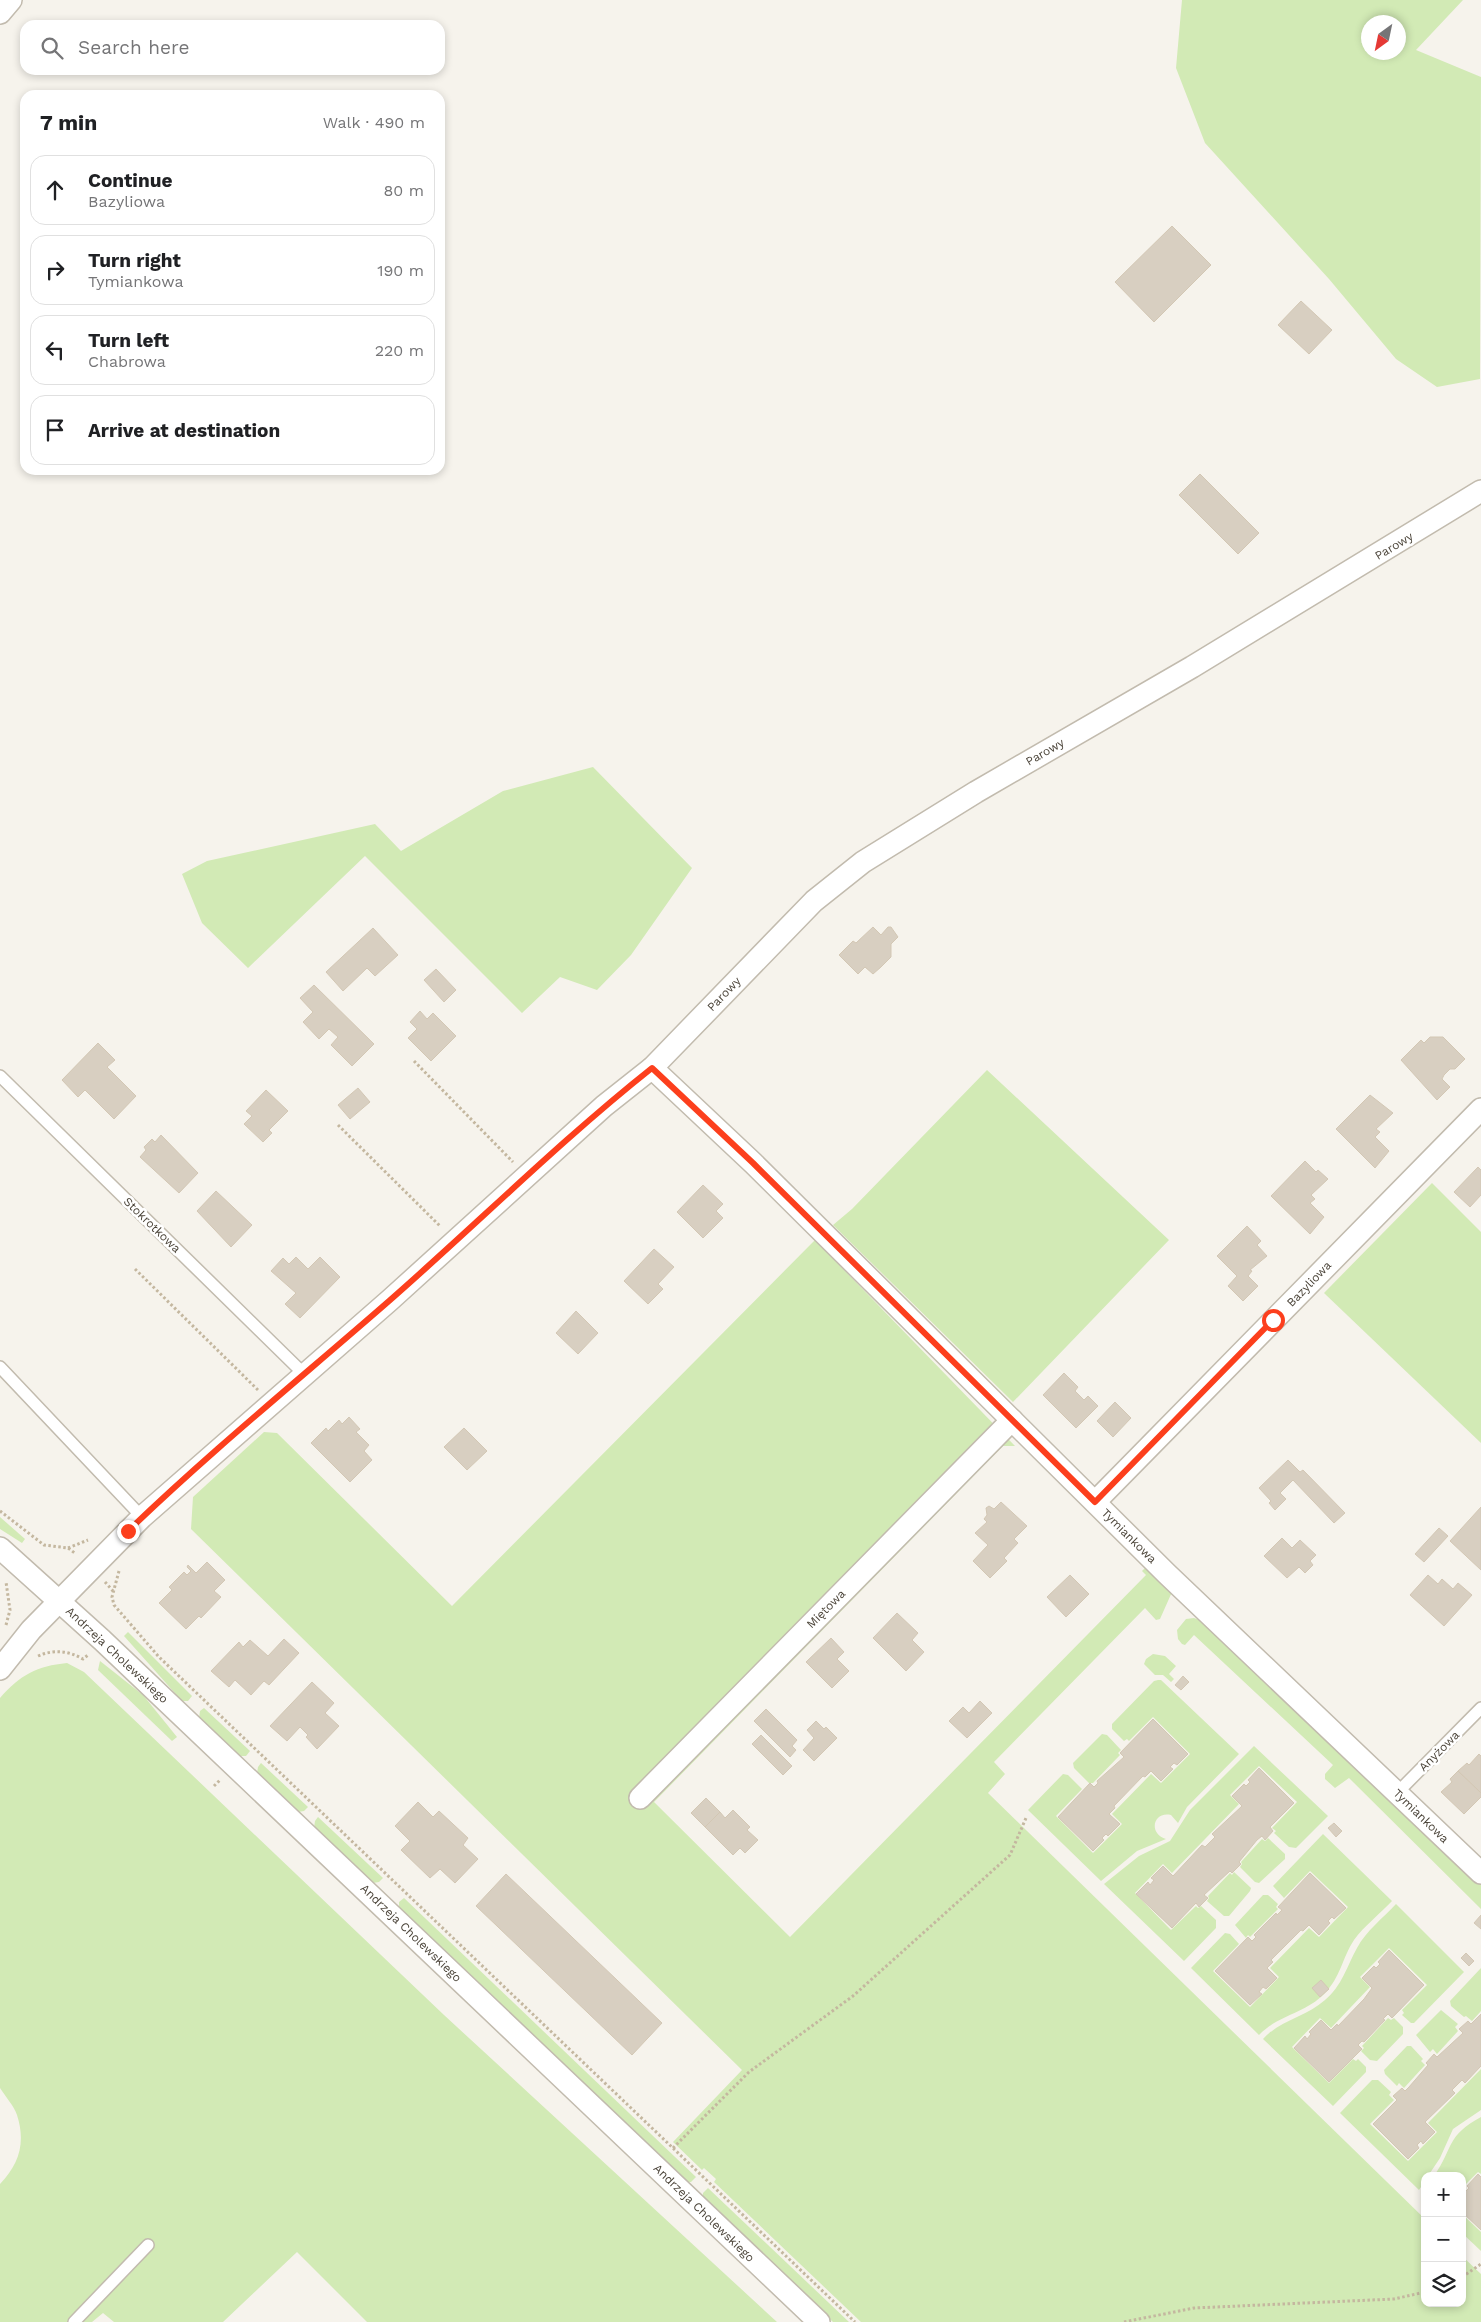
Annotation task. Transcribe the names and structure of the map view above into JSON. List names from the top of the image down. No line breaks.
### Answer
{"streets":{"street":["Parowy","Bazyliowa","Tymiankowa","Miętowa","Andrzeja Cholewskiego"],"lane":["Stokrotkowa","Anyżowa"]},"crossings":[["Parowy","Stokrotkowa"],["Parowy","Tymiankowa"],["Parowy","Andrzeja Cholewskiego"],["Bazyliowa","Tymiankowa"],["Tymiankowa","Miętowa"],["Tymiankowa","Anyżowa"]],"north":"bottom left","page":{"search":"Search here","heading":["7 min","Walk · 490 m"],"list":[["Continue","Bazyliowa","80 m"],["Turn right","Tymiankowa","190 m"],["Turn left","Chabrowa","220 m"],"Arrive at destination"],"map_buttons":["+","−"]}}
